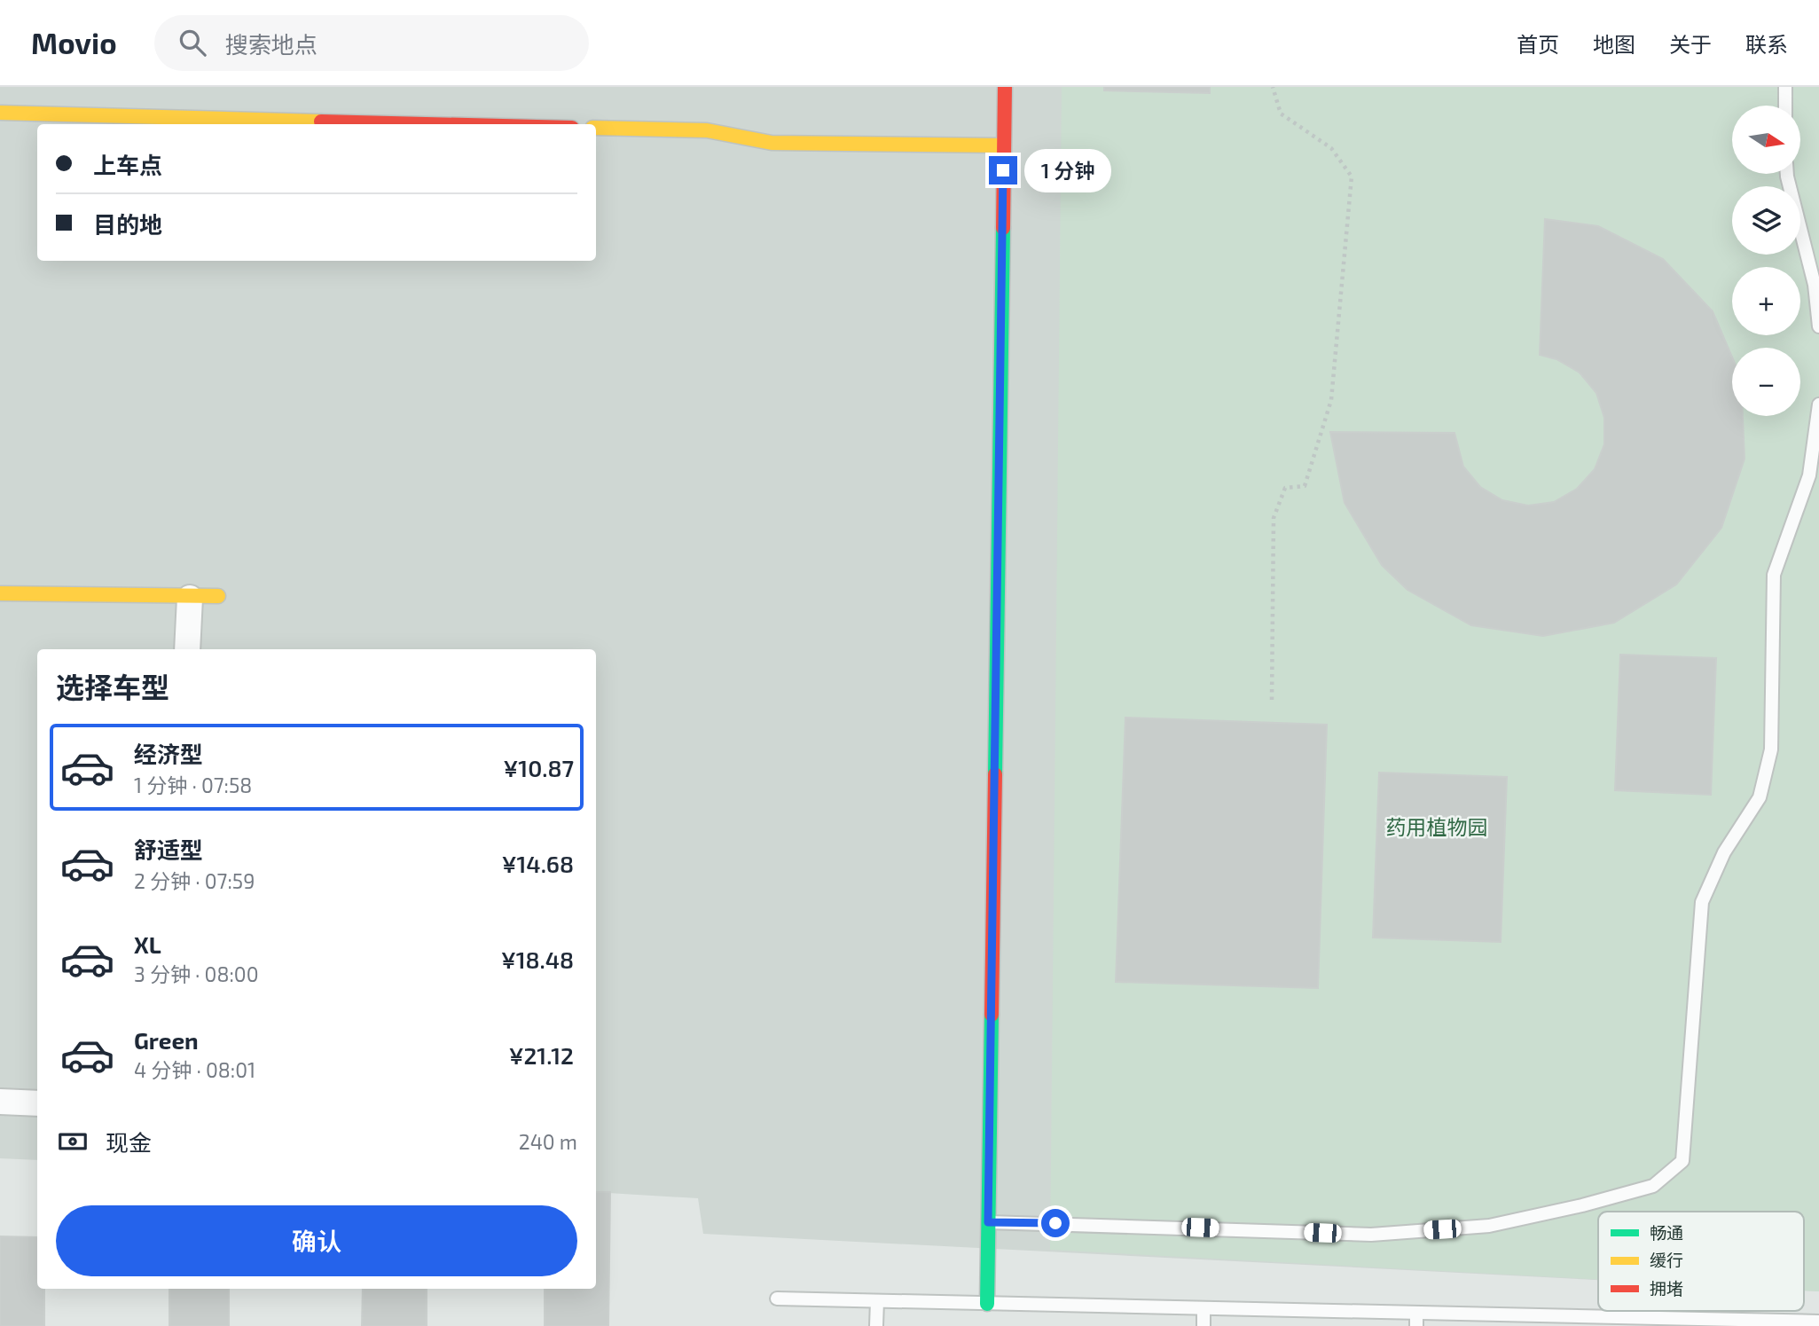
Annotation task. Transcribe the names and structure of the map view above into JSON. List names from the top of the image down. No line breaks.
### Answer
{"parks":["药用植物园"],"legend":["畅通","缓行","拥堵"],"north":"right","page":{"header":"Movio","search":"搜索地点","nav":["首页","地图","关于","联系"],"map_buttons":["+","−"],"banner":["上车点","目的地"],"bubble":"1 分钟","heading":"选择车型","list":[{"name":"经济型","note":"1 分钟 · 07:58","value":"¥10.87"},{"name":"舒适型","note":"2 分钟 · 07:59","value":"¥14.68"},{"name":"XL","note":"3 分钟 · 08:00","value":"¥18.48"},{"name":"Green","note":"4 分钟 · 08:01","value":"¥21.12"}],"pay":["现金","240 m"],"buttons":"确认"}}
